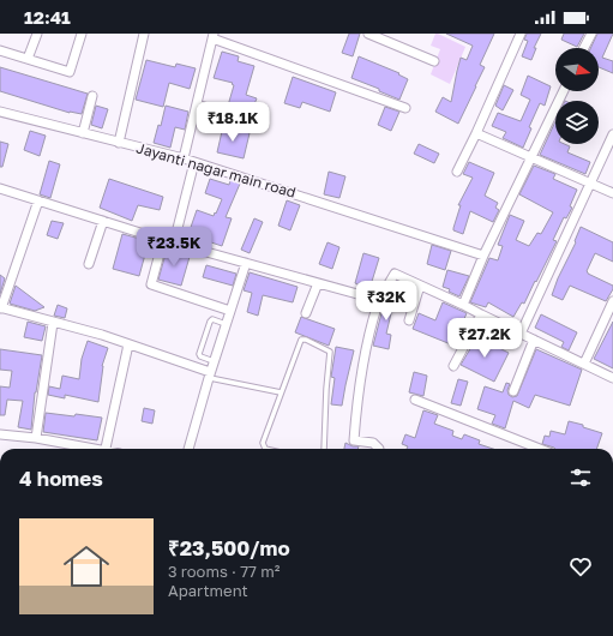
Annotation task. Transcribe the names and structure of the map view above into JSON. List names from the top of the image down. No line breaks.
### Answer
{"streets":{"street":["Jayanti nagar main road"]},"north":"right","page":{"status":"12:41","price":["₹18.1K","₹23.5K","₹32K","₹27.2K"],"heading":"4 homes","list":[{"name":"₹23,500/mo","note":"3 rooms · 77 m² · Apartment"}]}}
